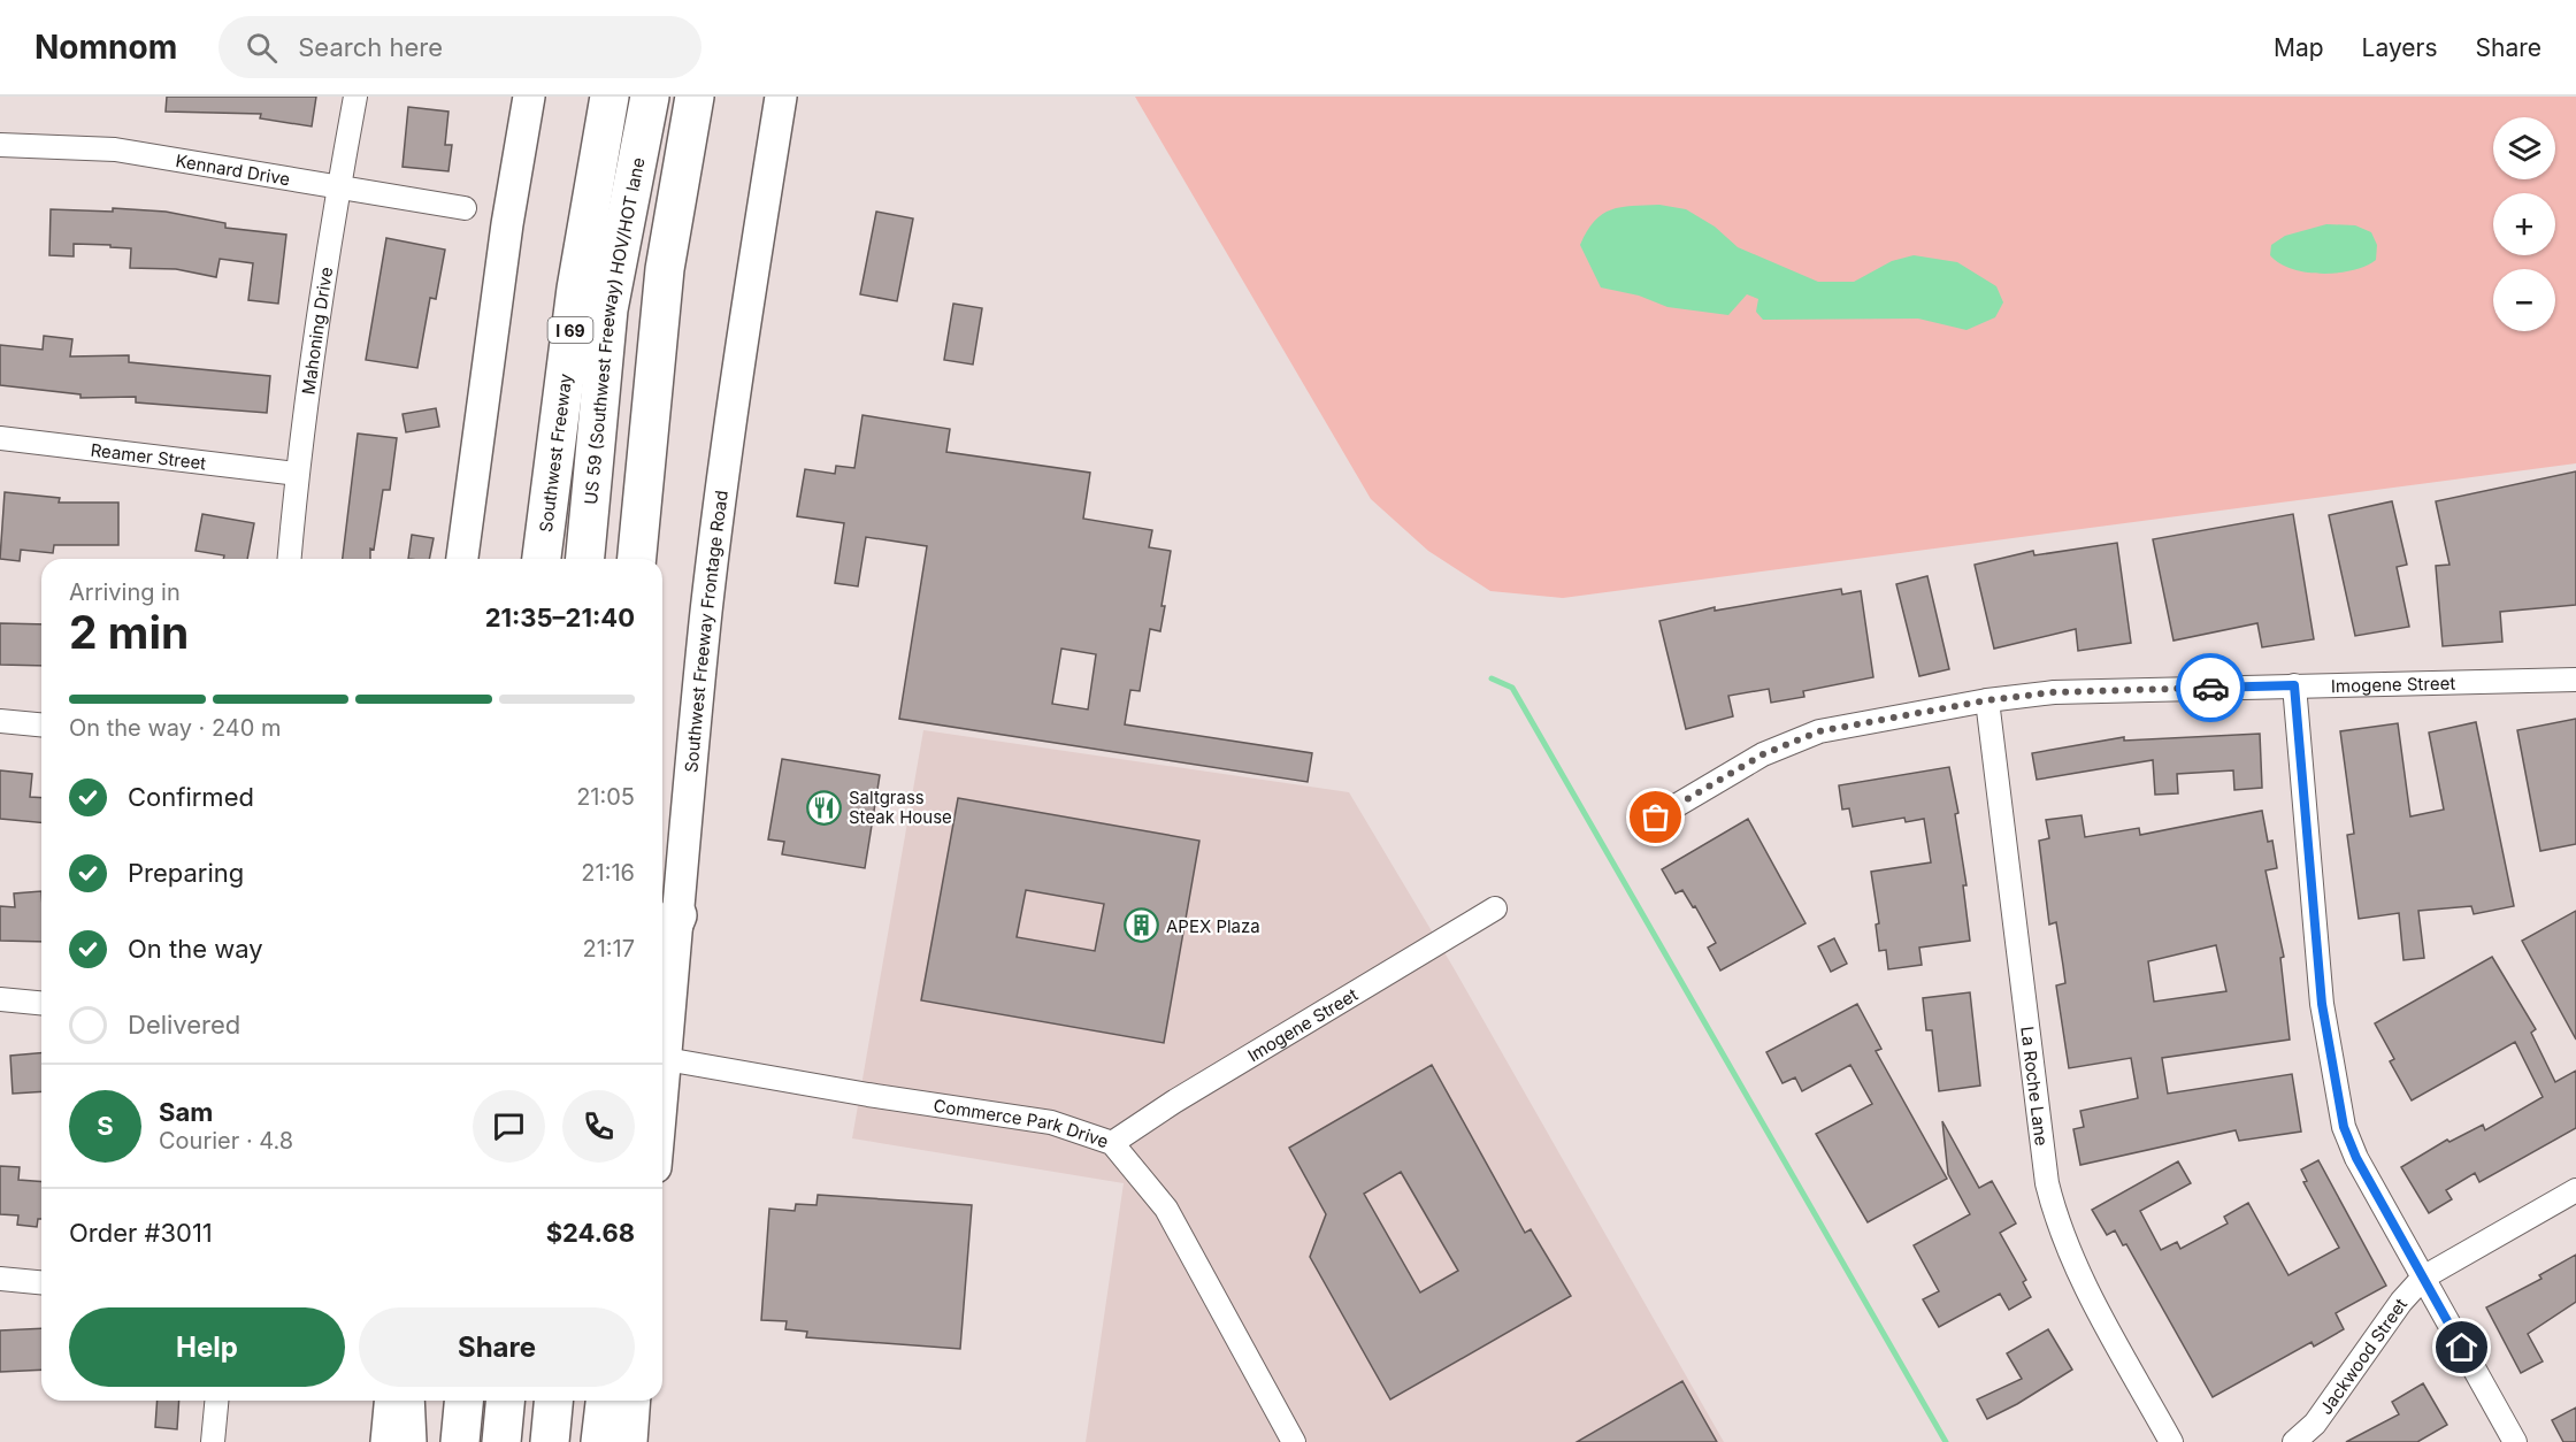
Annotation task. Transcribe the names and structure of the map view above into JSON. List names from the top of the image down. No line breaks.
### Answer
{"streets":{"highway":["I 69","US 59 (Southwest Freeway) HOV/HOT lane","Southwest Freeway"],"main road":["Southwest Freeway Frontage Road"],"street":["Kennard Drive","Mahoning Drive","Reamer Street","Imogene Street","La Roche Lane","Commerce Park Drive","Jackwood Street"]},"crossings":[["Kennard Drive","Mahoning Drive"],["Mahoning Drive","Reamer Street"],["Southwest Freeway Frontage Road","Commerce Park Drive"],["Imogene Street","La Roche Lane"],["Imogene Street","Commerce Park Drive"]],"places":{"restaurant":["Saltgrass Steak House"],"building":["APEX Plaza"]},"page":{"header":"Nomnom","search":"Search here","nav":["Map","Layers","Share"],"map_buttons":["+","−"],"heading":["2 min","Arriving in","21:35–21:40"],"panel":["Sam","Courier · 4.8","Order #3011","$24.68"],"bar":"On the way · 240 m","list":[["Confirmed","21:05"],["Preparing","21:16"],["On the way","21:17"],"Delivered"],"round":"S","buttons":["Help","Share"]}}
